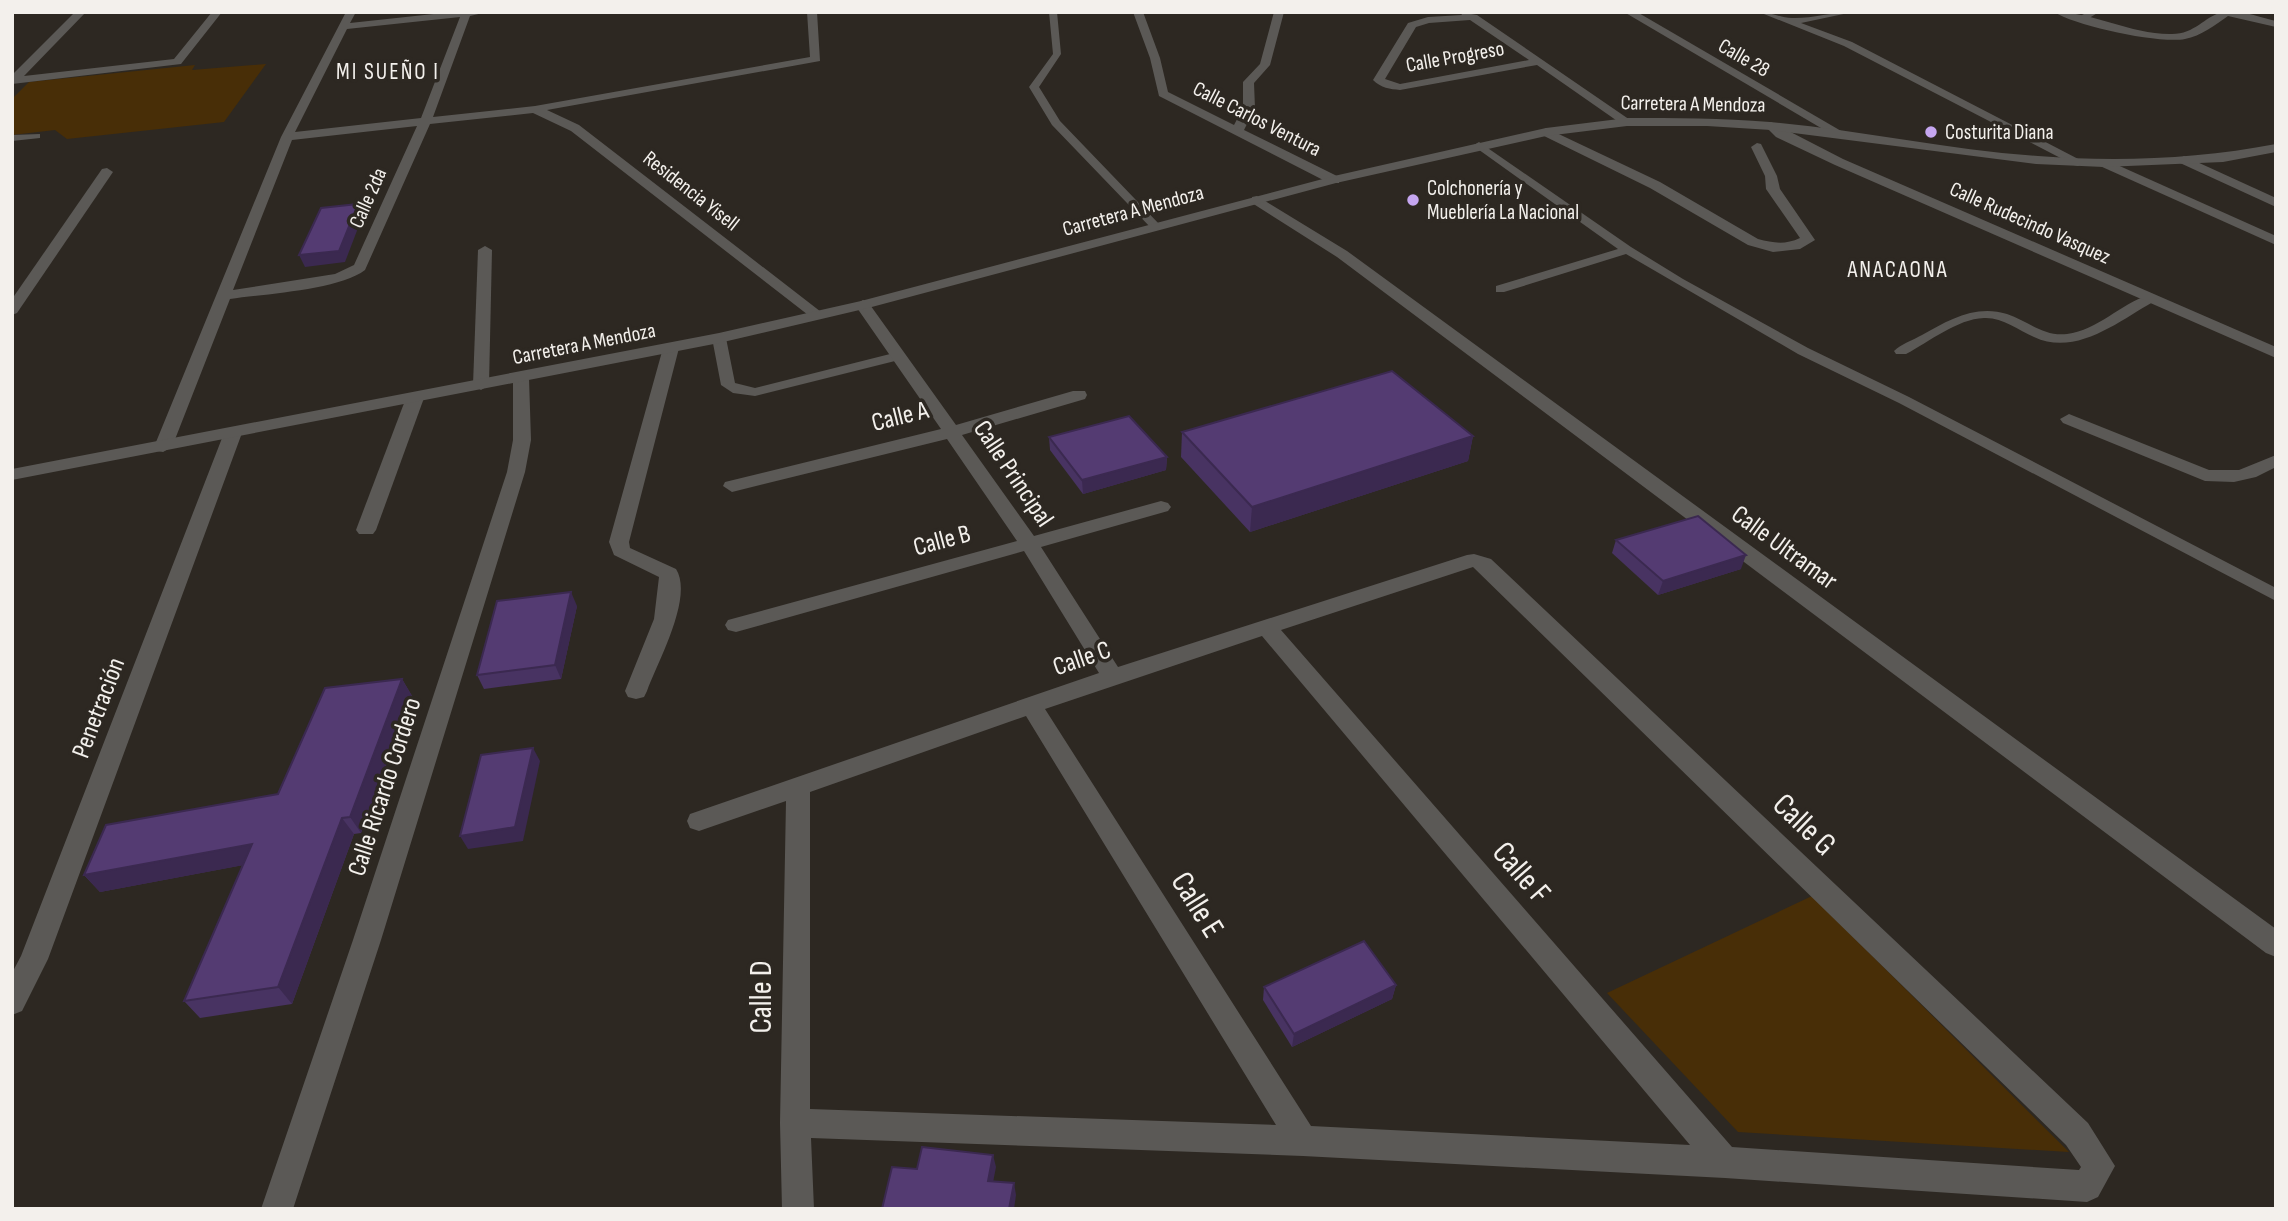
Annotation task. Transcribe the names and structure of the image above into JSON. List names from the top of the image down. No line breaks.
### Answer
{"streets":{"street":["Calle Progreso","Calle 28","Carretera A Mendoza","Calle Carlos Ventura","Residencia Yisell","Calle 2da","Calle Rudecindo Vasquez","Calle A","Calle Principal","Calle B","Calle Ultramar","Calle C","Penetración","Calle Ricardo Cordero","Calle G","Calle F","Calle E","Calle D"]},"crossings":[["Calle 28","Carretera A Mendoza"],["Carretera A Mendoza","Calle Carlos Ventura"],["Carretera A Mendoza","Residencia Yisell"],["Carretera A Mendoza","Calle Rudecindo Vasquez"],["Carretera A Mendoza","Calle Principal"],["Carretera A Mendoza","Calle Ultramar"],["Carretera A Mendoza","Penetración"],["Carretera A Mendoza","Calle Ricardo Cordero"],["Calle A","Calle Principal"],["Calle Principal","Calle B"],["Calle Principal","Calle C"],["Calle C","Calle G"],["Calle C","Calle F"],["Calle C","Calle E"],["Calle C","Calle D"],["Calle G","Calle F"]],"districts":["MI SUEÑO I","ANACAONA"],"places":["Costurita Diana","Colchonería y Mueblería La Nacional"]}
